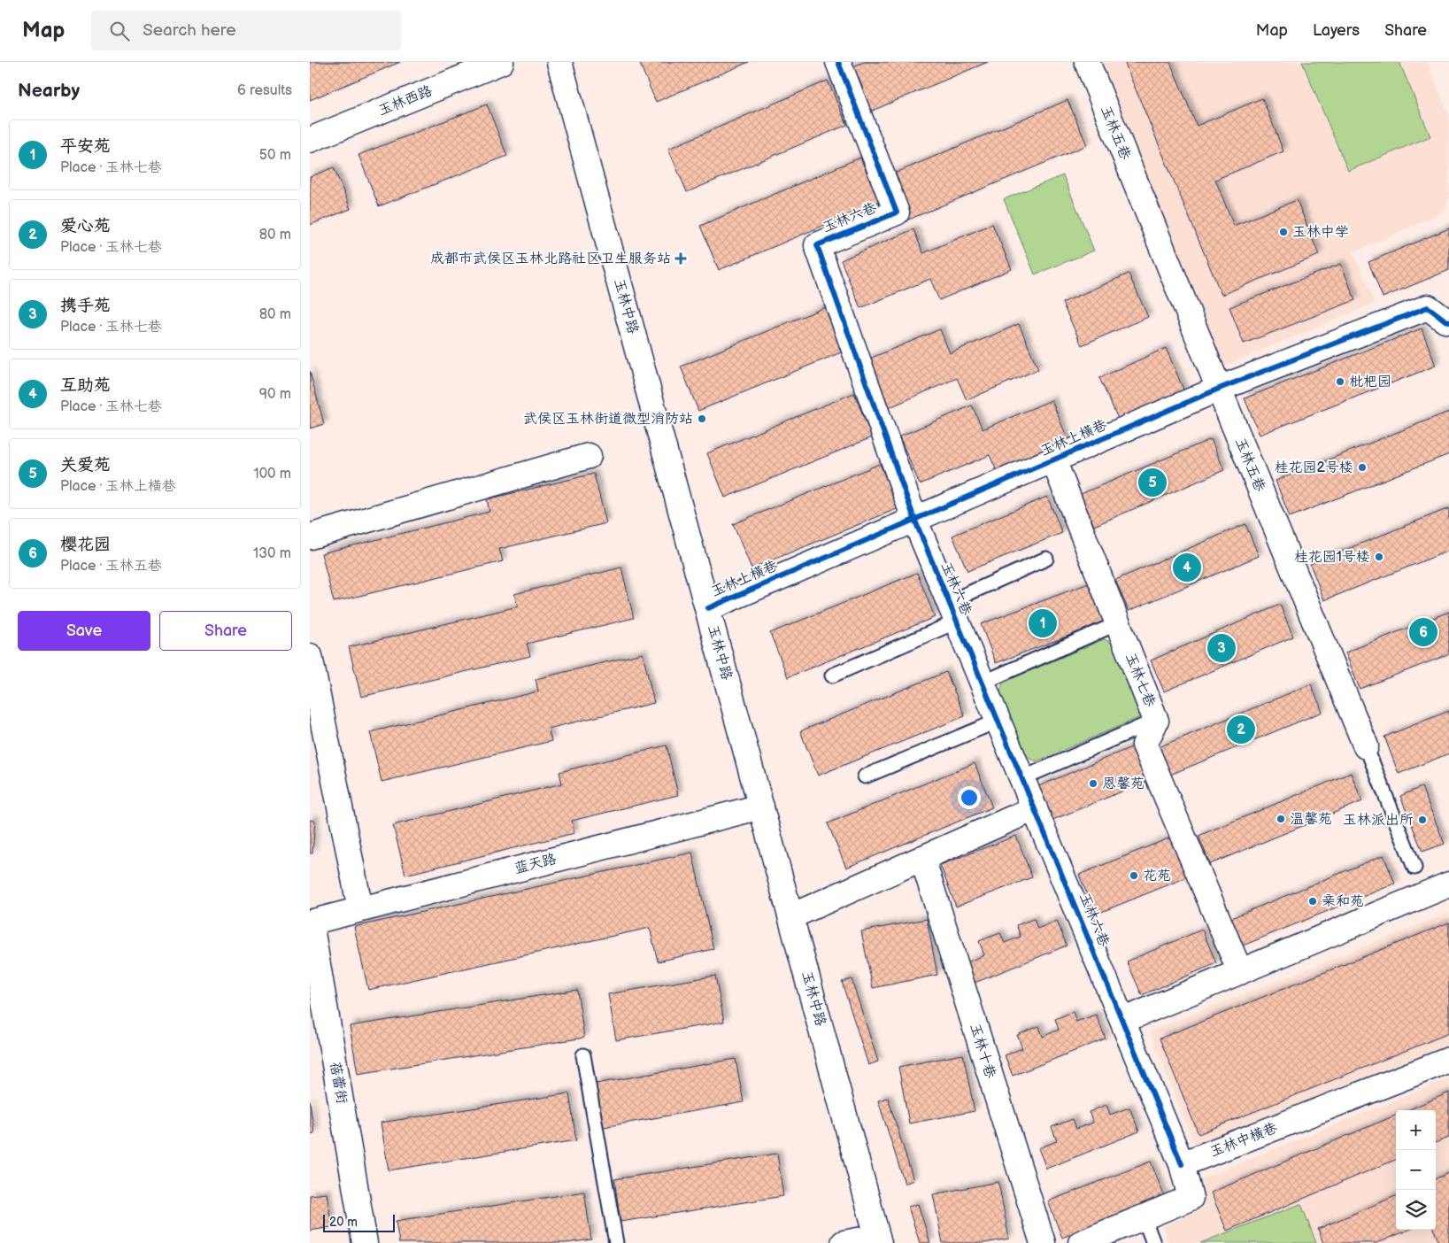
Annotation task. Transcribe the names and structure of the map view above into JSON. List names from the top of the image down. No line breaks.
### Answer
{"streets":{"street":["玉林西路","玉林五巷","玉林六巷","玉林中路","玉林上横巷","玉林七巷","蓝天路","玉林十巷","蓓蕾街","玉林中横巷"]},"crossings":[["玉林五巷","玉林上横巷"],["玉林六巷","玉林上横巷"],["玉林六巷","玉林中横巷"],["玉林中路","玉林上横巷"],["玉林中路","蓝天路"],["玉林上横巷","玉林七巷"],["蓝天路","蓓蕾街"]],"places":{"other":["玉林中学","枇杷园","武侯区玉林街道微型消防站","桂花园2号楼","桂花园1号楼","恩馨苑","温馨苑","玉林派出所","花苑","亲和苑"],"health":["成都市武侯区玉林北路社区卫生服务站"]},"scale_bar":"20 m","page":{"header":"Map","search":"Search here","nav":["Map","Layers","Share"],"heading":["Nearby","6 results"],"list":[{"mark":"1","name":"平安苑","note":"Place · 玉林七巷","value":"50 m"},{"mark":"2","name":"爱心苑","note":"Place · 玉林七巷","value":"80 m"},{"mark":"3","name":"携手苑","note":"Place · 玉林七巷","value":"80 m"},{"mark":"4","name":"互助苑","note":"Place · 玉林七巷","value":"90 m"},{"mark":"5","name":"关爱苑","note":"Place · 玉林上横巷","value":"100 m"},{"mark":"6","name":"樱花园","note":"Place · 玉林五巷","value":"130 m"}],"pins":["5","4","1","6","3","2"],"buttons":["Save","Share"],"map_buttons":["+","−"],"scale":"20 m"}}
